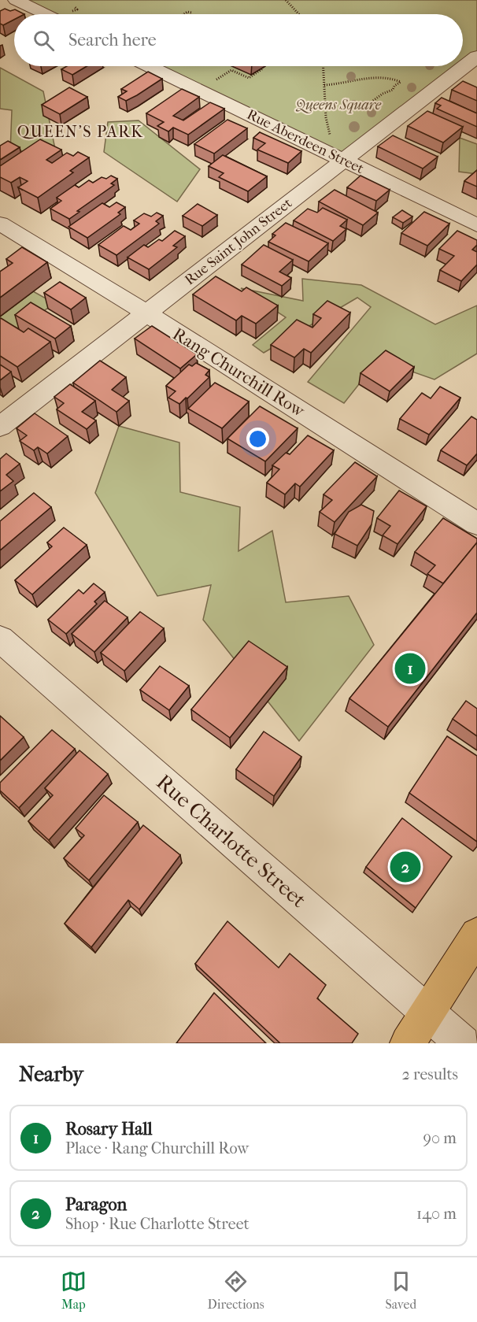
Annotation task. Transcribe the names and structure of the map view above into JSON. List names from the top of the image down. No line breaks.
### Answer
{"streets":{"street":["Rue Aberdeen Street","Rue Saint John Street","Rang Churchill Row","Rue Charlotte Street"]},"crossings":[["Rue Aberdeen Street","Rue Saint John Street"],["Rue Saint John Street","Rang Churchill Row"]],"districts":["QUEEN'S PARK"],"parks":["Queens Square"],"page":{"search":"Search here","pins":["1","2"],"heading":["Nearby","2 results"],"list":[{"mark":"1","name":"Rosary Hall","note":"Place · Rang Churchill Row","value":"90 m"},{"mark":"2","name":"Paragon","note":"Shop · Rue Charlotte Street","value":"140 m"}],"nav":["Map","Directions","Saved"]}}
